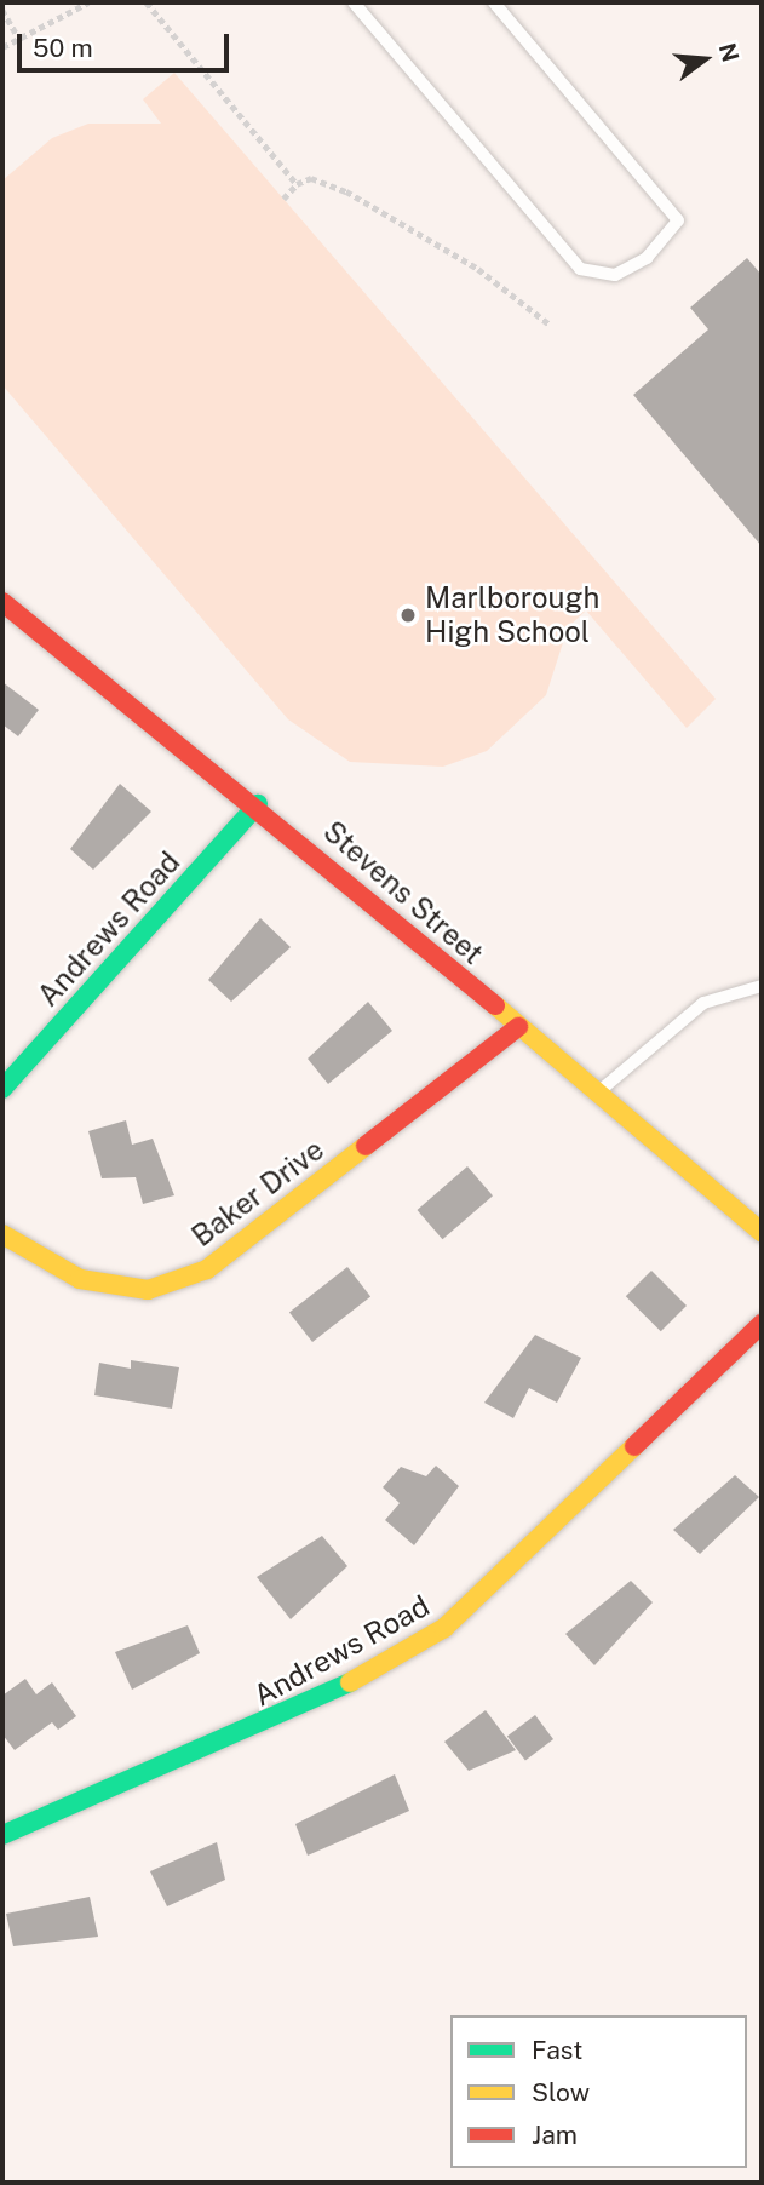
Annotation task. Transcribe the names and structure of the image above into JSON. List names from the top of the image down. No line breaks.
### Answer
{"streets":{"street":["Stevens Street","Andrews Road","Baker Drive"]},"crossings":[["Stevens Street","Andrews Road"],["Stevens Street","Baker Drive"]],"places":["Marlborough High School"],"legend":["Fast","Slow","Jam"],"scale_bar":"50 m","north":"right"}
